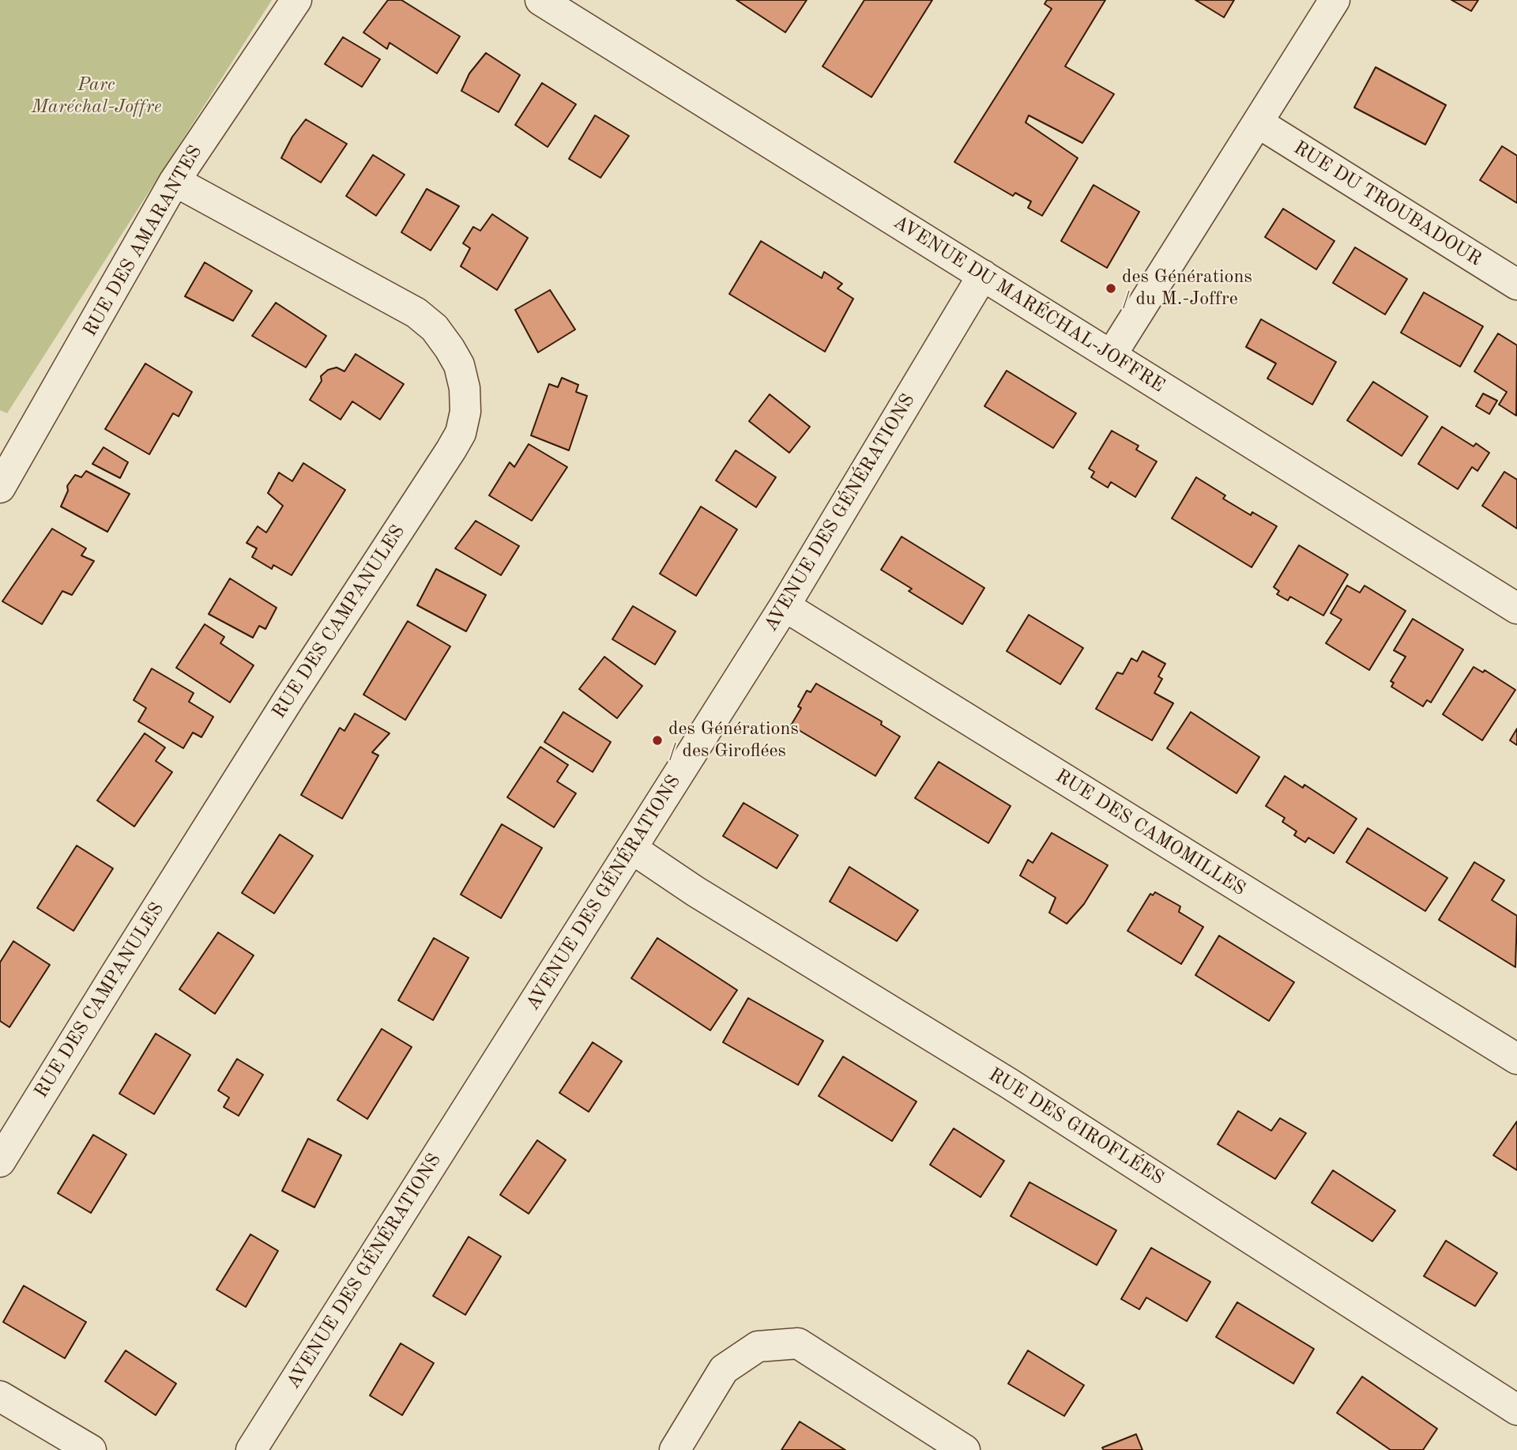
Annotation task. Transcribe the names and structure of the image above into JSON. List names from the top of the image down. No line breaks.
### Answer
{"streets":{"street":["RUE DU TROUBADOUR","RUE DES AMARANTES","AVENUE DU MARÉCHAL-JOFFRE","AVENUE DES GÉNÉRATIONS","RUE DES CAMPANULES","RUE DES CAMOMILLES","RUE DES GIROFLÉES"]},"crossings":[["RUE DES AMARANTES","RUE DES CAMPANULES"],["AVENUE DU MARÉCHAL-JOFFRE","AVENUE DES GÉNÉRATIONS"],["AVENUE DES GÉNÉRATIONS","RUE DES CAMOMILLES"],["AVENUE DES GÉNÉRATIONS","RUE DES GIROFLÉES"]],"parks":["Parc Maréchal-Joffre"],"places":["des Générations / du M.-Joffre","des Générations / des Giroflées"]}
